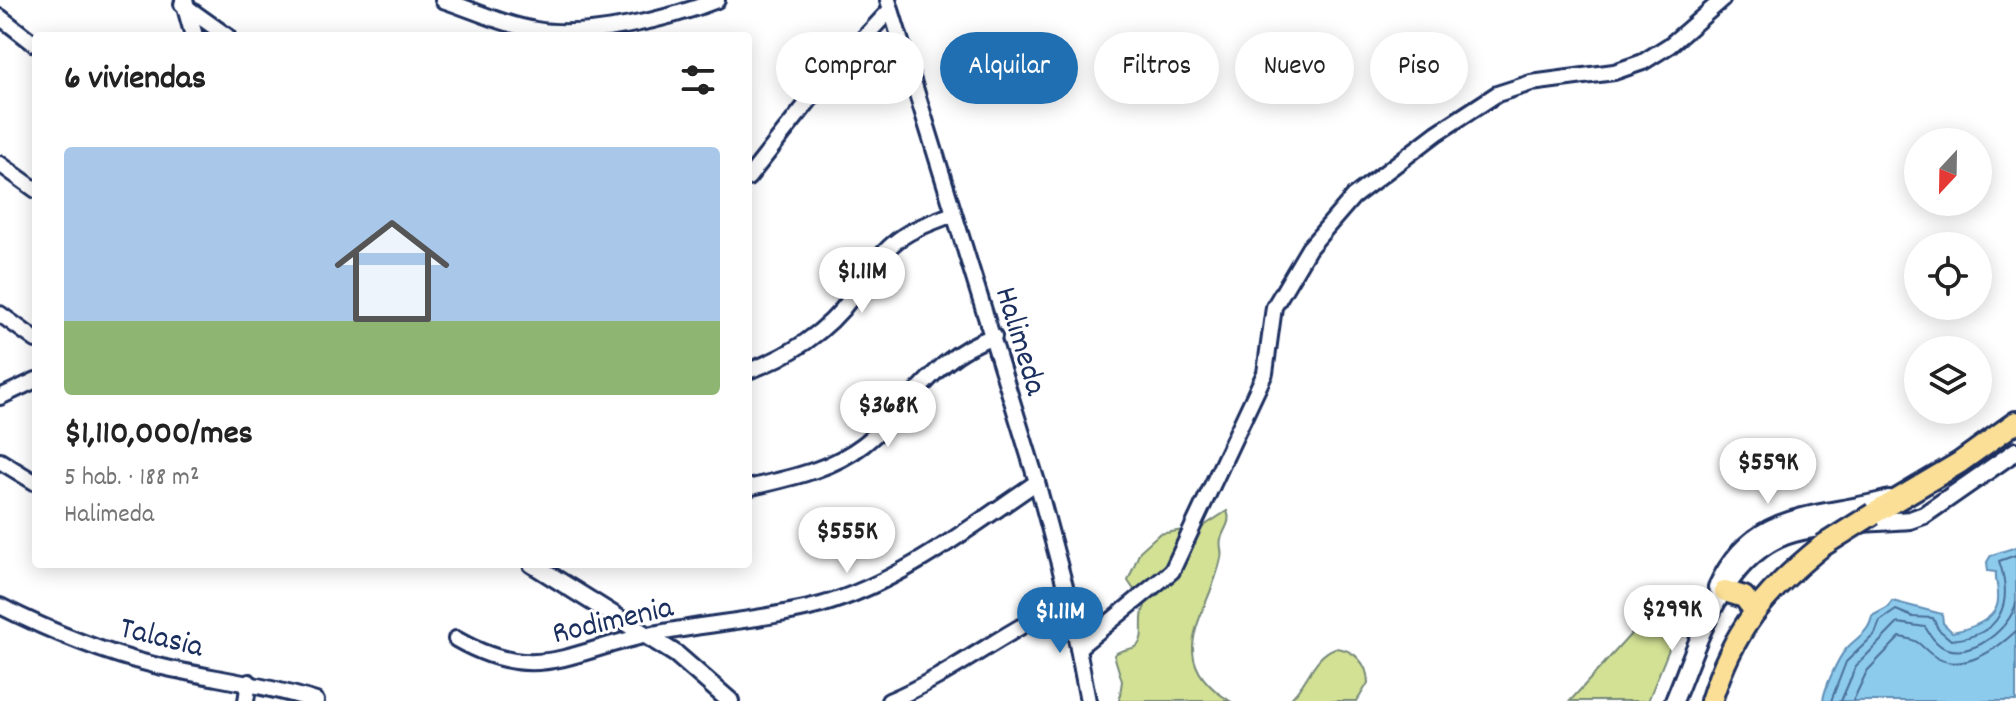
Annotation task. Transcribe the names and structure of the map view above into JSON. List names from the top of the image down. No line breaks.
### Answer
{"streets":{"street":["Halimeda","Rodimenia","Talasia"]},"crossings":[["Halimeda","Rodimenia"]],"north":"bottom","page":{"chip":["Comprar","Alquilar","Filtros","Nuevo","Piso"],"heading":"6 viviendas","list":[{"name":"$1,110,000/mes","note":"5 hab. · 188 m² · Halimeda"}],"price":["$1.11M","$368K","$559K","$555K","$299K","$1.11M"]}}
